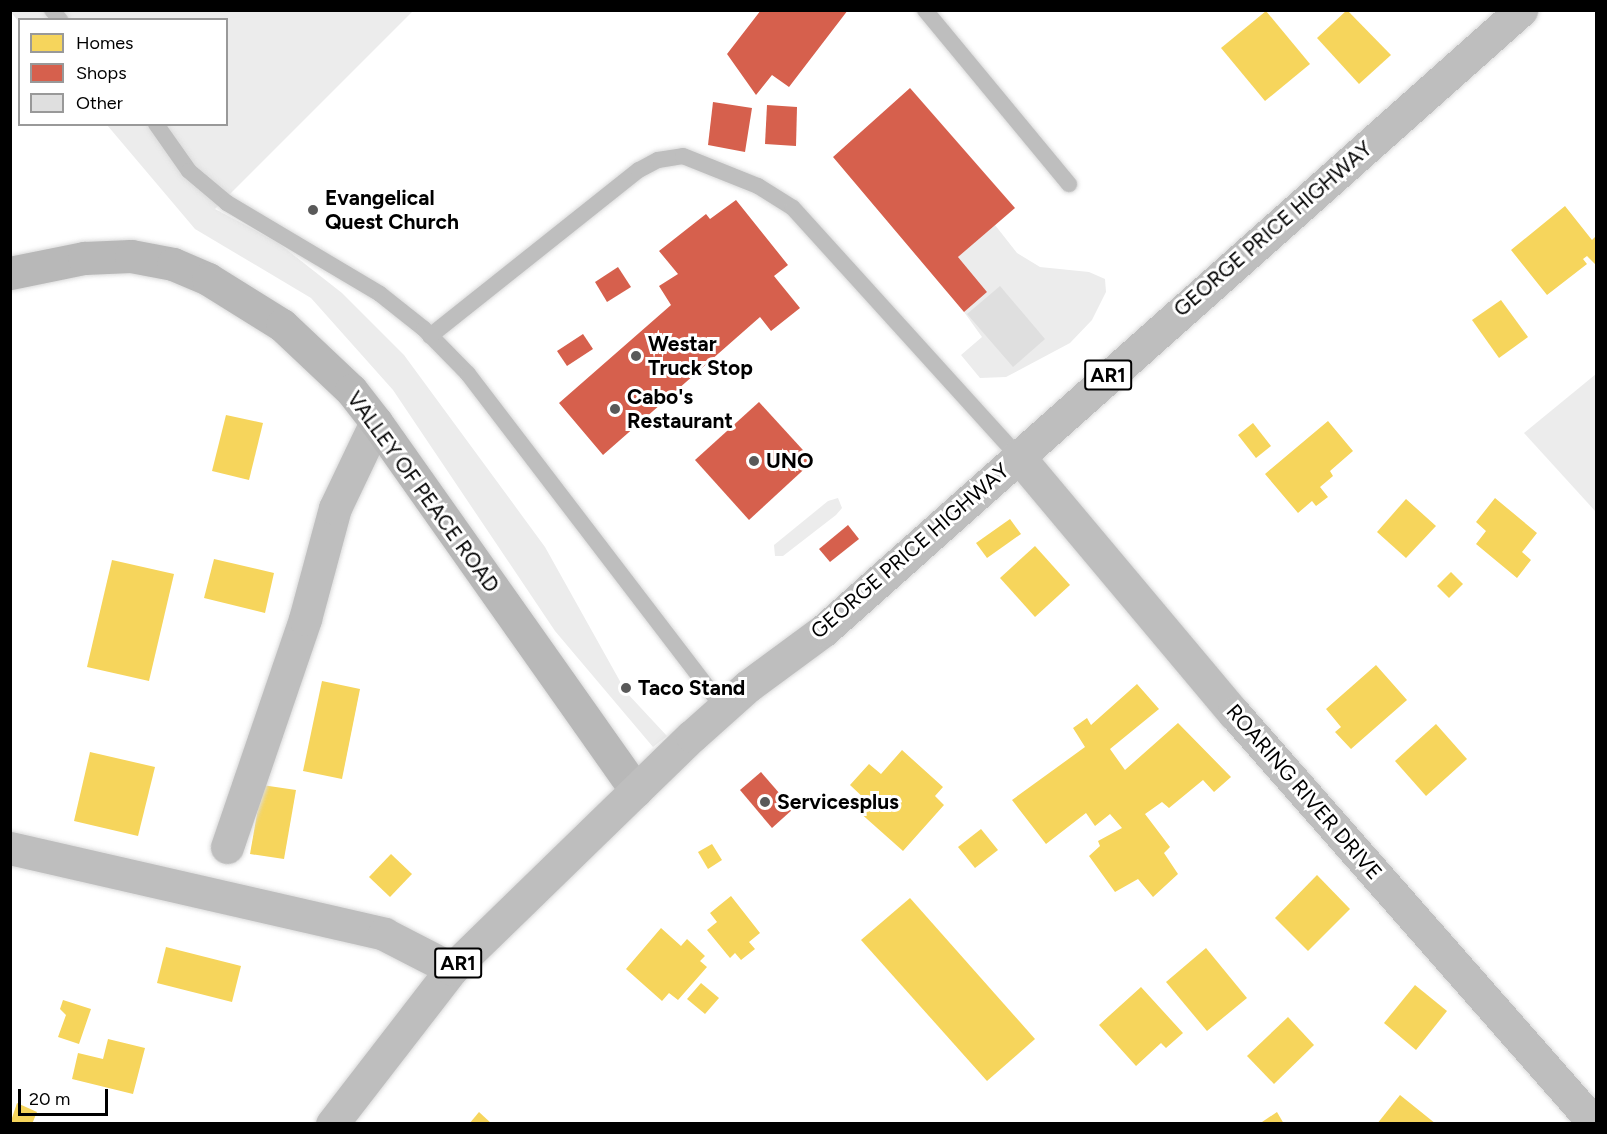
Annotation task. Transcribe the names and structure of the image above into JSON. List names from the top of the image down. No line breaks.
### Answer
{"streets":{"main road":["GEORGE PRICE HIGHWAY","AR1","ROARING RIVER DRIVE"],"street":["VALLEY OF PEACE ROAD"]},"crossings":[["GEORGE PRICE HIGHWAY","VALLEY OF PEACE ROAD"],["GEORGE PRICE HIGHWAY","ROARING RIVER DRIVE"]],"places":["Evangelical Quest Church","Westar Truck Stop","Cabo's Restaurant","UNO","Taco Stand","Servicesplus"],"legend":["Homes","Shops","Other"],"scale_bar":"20 m"}
